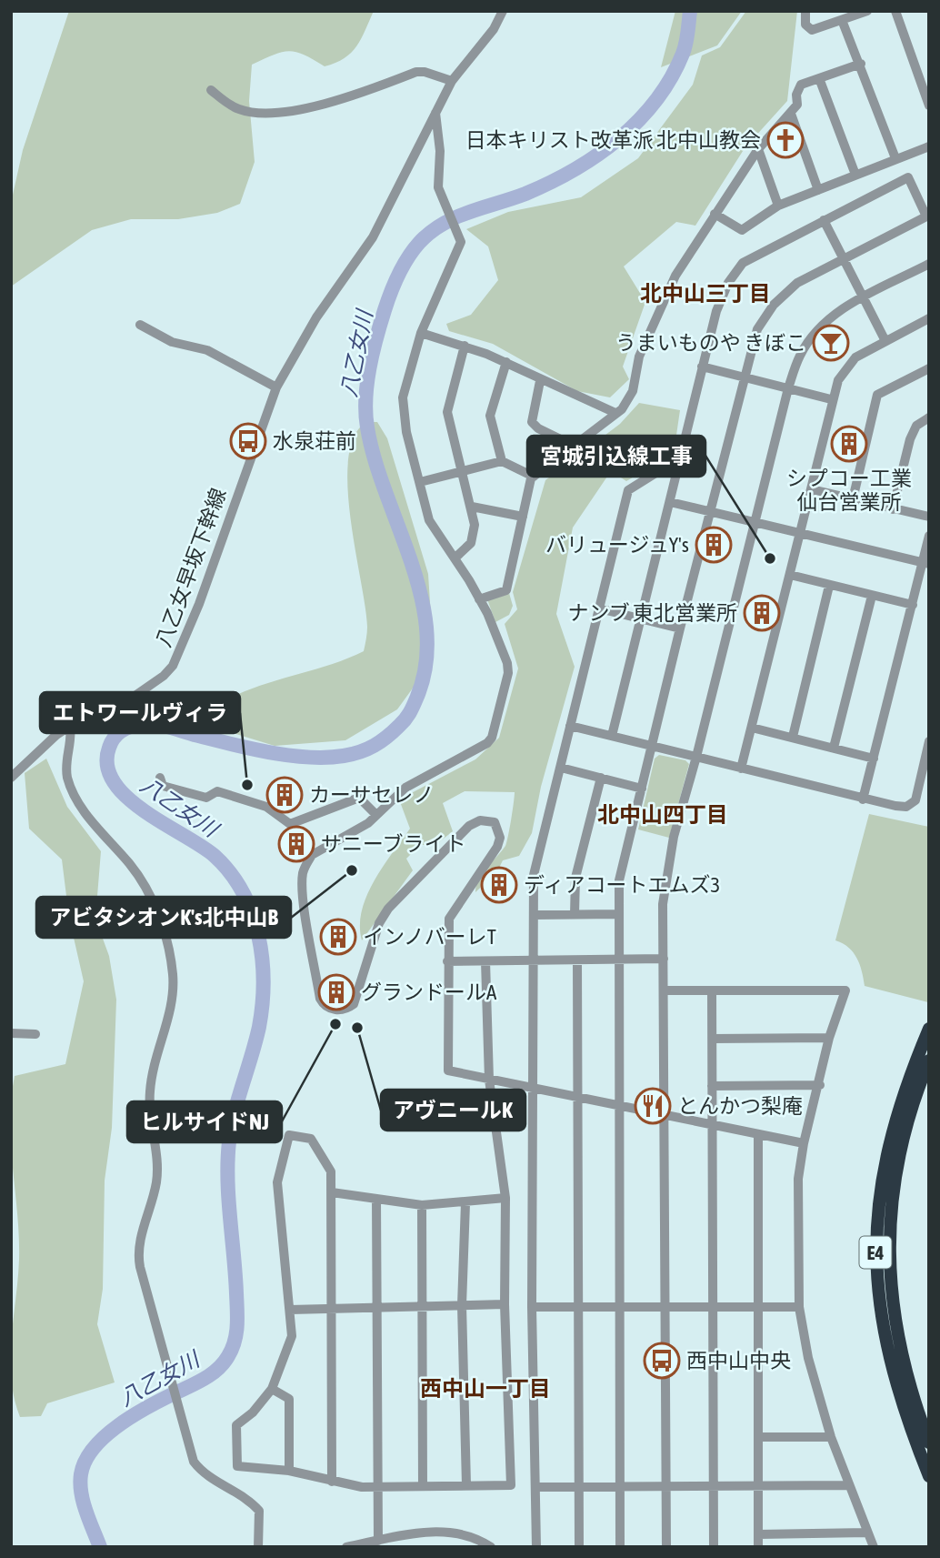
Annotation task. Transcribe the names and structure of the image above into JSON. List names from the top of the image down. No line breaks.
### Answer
{"streets":{"highway":["E4"],"street":["八乙女早坂下幹線"]},"districts":["北中山三丁目","北中山四丁目","西中山一丁目"],"water":["八乙女川"],"places":{"church":["日本キリスト改革派 北中山教会"],"bar":["うまいものや きぼこ"],"bus stop":["水泉荘前","西中山中央"],"building":["シプコー工業 仙台営業所","バリュージュY's","ナンブ 東北営業所","カーサセレノ","サニーブライト","ディアコートエムズ3","インノバーレT","グランドールA"],"other":["宮城引込線工事","エトワールヴィラ","アビタシオンK's北中山B","ヒルサイドNJ","アヴニールK"],"restaurant":["とんかつ梨庵"]}}
